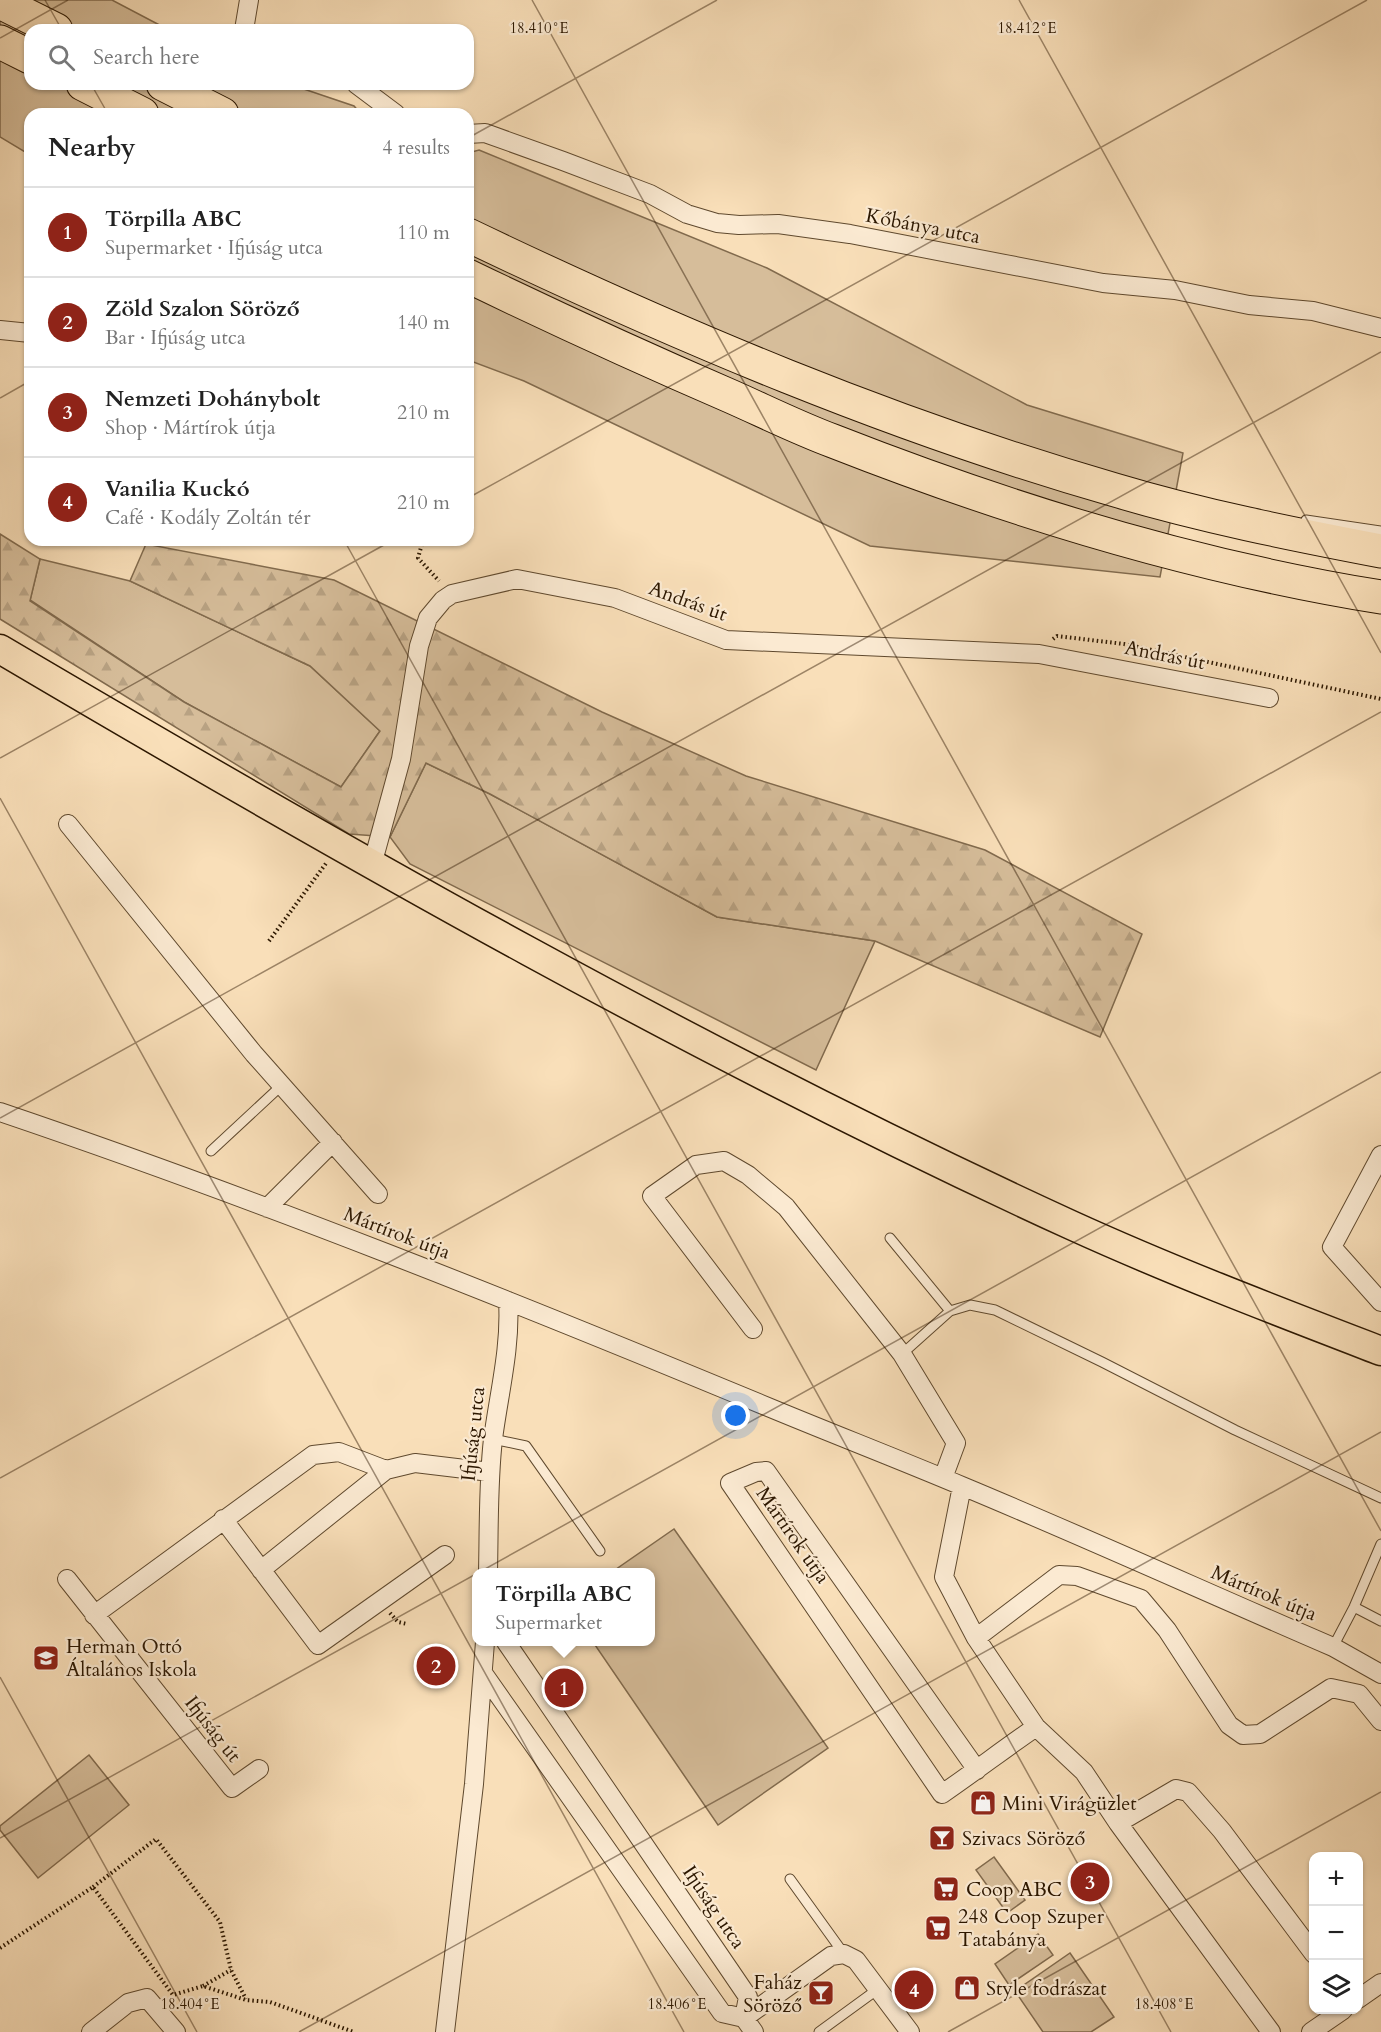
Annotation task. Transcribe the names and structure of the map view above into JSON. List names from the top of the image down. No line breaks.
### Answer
{"streets":{"street":["Kőbánya utca","András út","Mártírok útja","Ifjúság utca","Ifjúság út"]},"crossings":[["Mártírok útja","Ifjúság utca"]],"places":{"school or university":["Herman Ottó Általános Iskola"],"shop":["Mini Virágüzlet","Style fodrászat"],"bar":["Szivacs Söröző","Faház Söröző"],"supermarket":["Coop ABC","248 Coop Szuper Tatabánya"]},"page":{"search":"Search here","heading":["Nearby","4 results"],"list":[{"mark":"1","name":"Törpilla ABC","note":"Supermarket · Ifjúság utca","value":"110 m"},{"mark":"2","name":"Zöld Szalon Söröző","note":"Bar · Ifjúság utca","value":"140 m"},{"mark":"3","name":"Nemzeti Dohánybolt","note":"Shop · Mártírok útja","value":"210 m"},{"mark":"4","name":"Vanilia Kuckó","note":"Café · Kodály Zoltán tér","value":"210 m"}],"popup":["Törpilla ABC","Supermarket"],"pins":["2","1","3","4"],"map_buttons":["+","−"]},"coordinates":["18.410°E","18.412°E","18.404°E","18.406°E","18.408°E"]}
